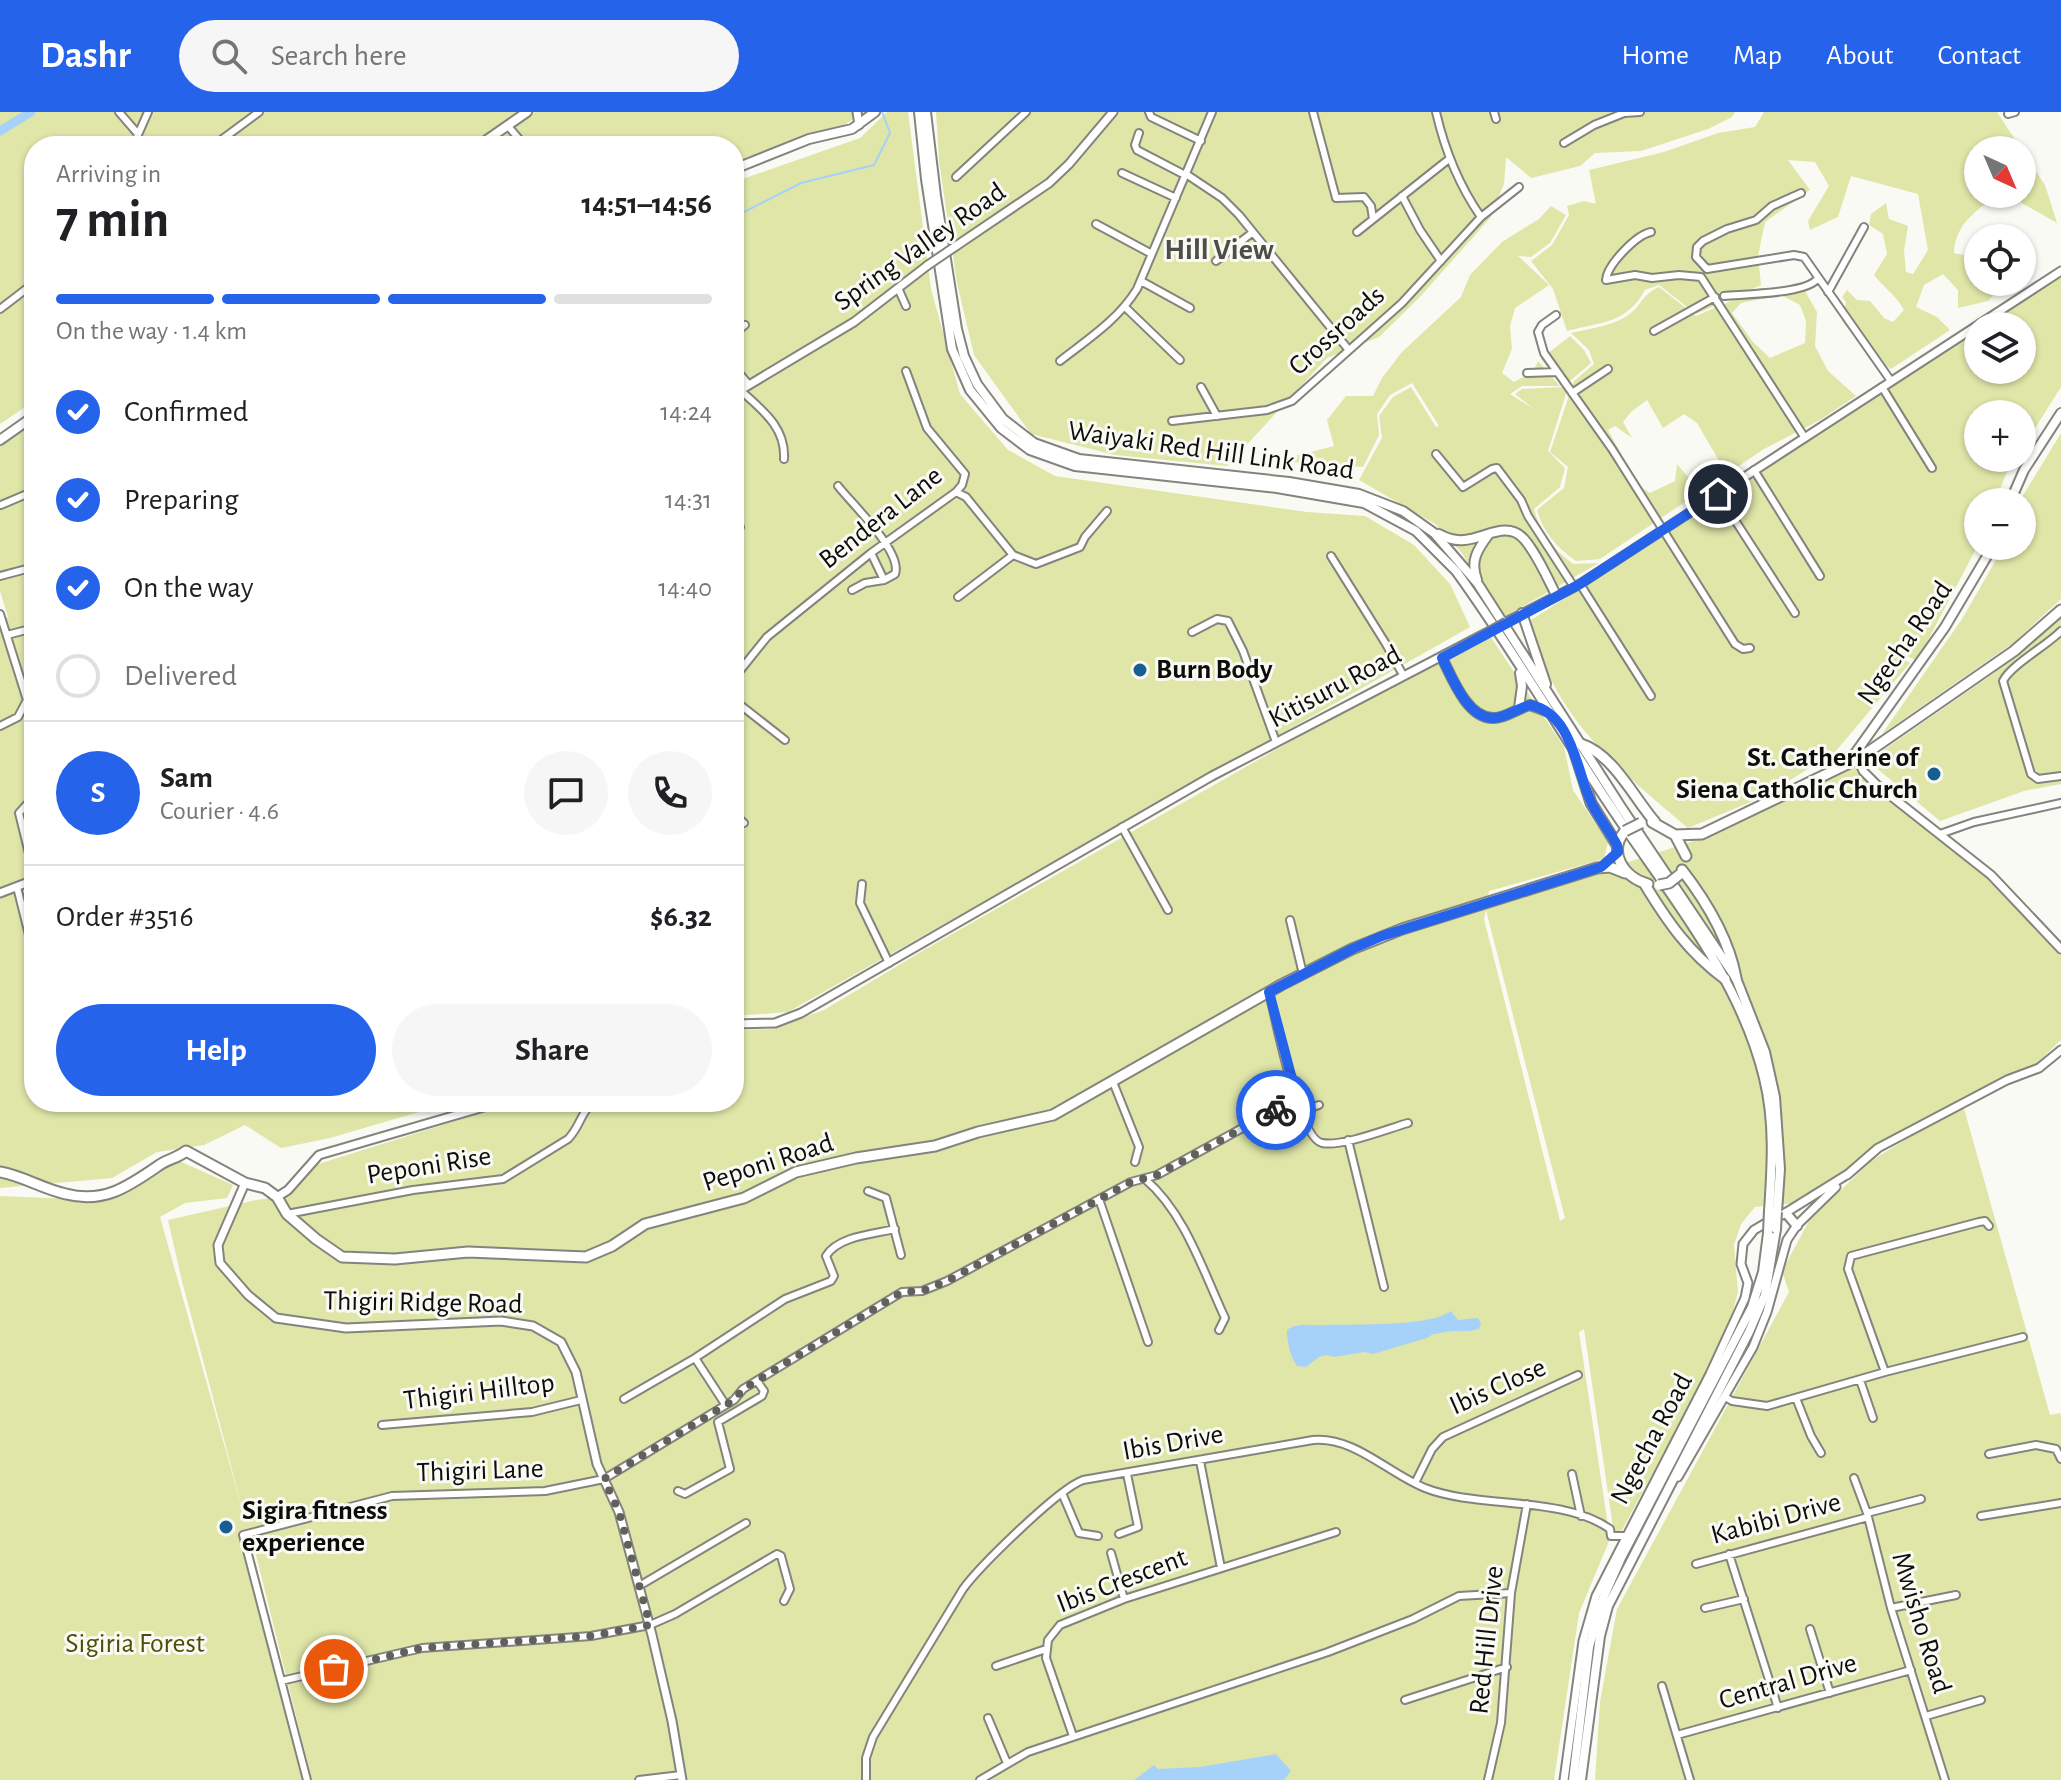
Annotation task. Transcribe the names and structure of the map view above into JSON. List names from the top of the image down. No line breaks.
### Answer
{"streets":{"main road":["Waiyaki Red Hill Link Road","Ngecha Road","Peponi Road"],"street":["Spring Valley Road","Crossroads","Bendera Lane","Kitisuru Road","Peponi Rise","Thigiri Ridge Road","Ibis Close","Thigiri Hilltop","Ibis Drive","Thigiri Lane","Kabibi Drive","Ibis Crescent","Mwisho Road","Red Hill Drive","Central Drive"]},"crossings":[["Waiyaki Red Hill Link Road","Ngecha Road"],["Peponi Road","Peponi Rise"],["Thigiri Ridge Road","Thigiri Hilltop"],["Thigiri Ridge Road","Thigiri Lane"],["Ibis Close","Ibis Drive"],["Ibis Drive","Ibis Crescent"],["Ibis Drive","Red Hill Drive"],["Kabibi Drive","Mwisho Road"],["Mwisho Road","Central Drive"]],"districts":["Hill View"],"parks":["Sigiria Forest"],"places":["Burn Body","St. Catherine of Siena Catholic Church","Sigira fitness experience"],"north":"bottom right","page":{"header":"Dashr","search":"Search here","nav":["Home","Map","About","Contact"],"map_buttons":["+","−"],"heading":["7 min","Arriving in","14:51–14:56"],"panel":["Sam","Courier · 4.6","Order #3516","$6.32"],"bar":"On the way · 1.4 km","list":[["Confirmed","14:24"],["Preparing","14:31"],["On the way","14:40"],"Delivered"],"round":"S","buttons":["Help","Share"]}}
